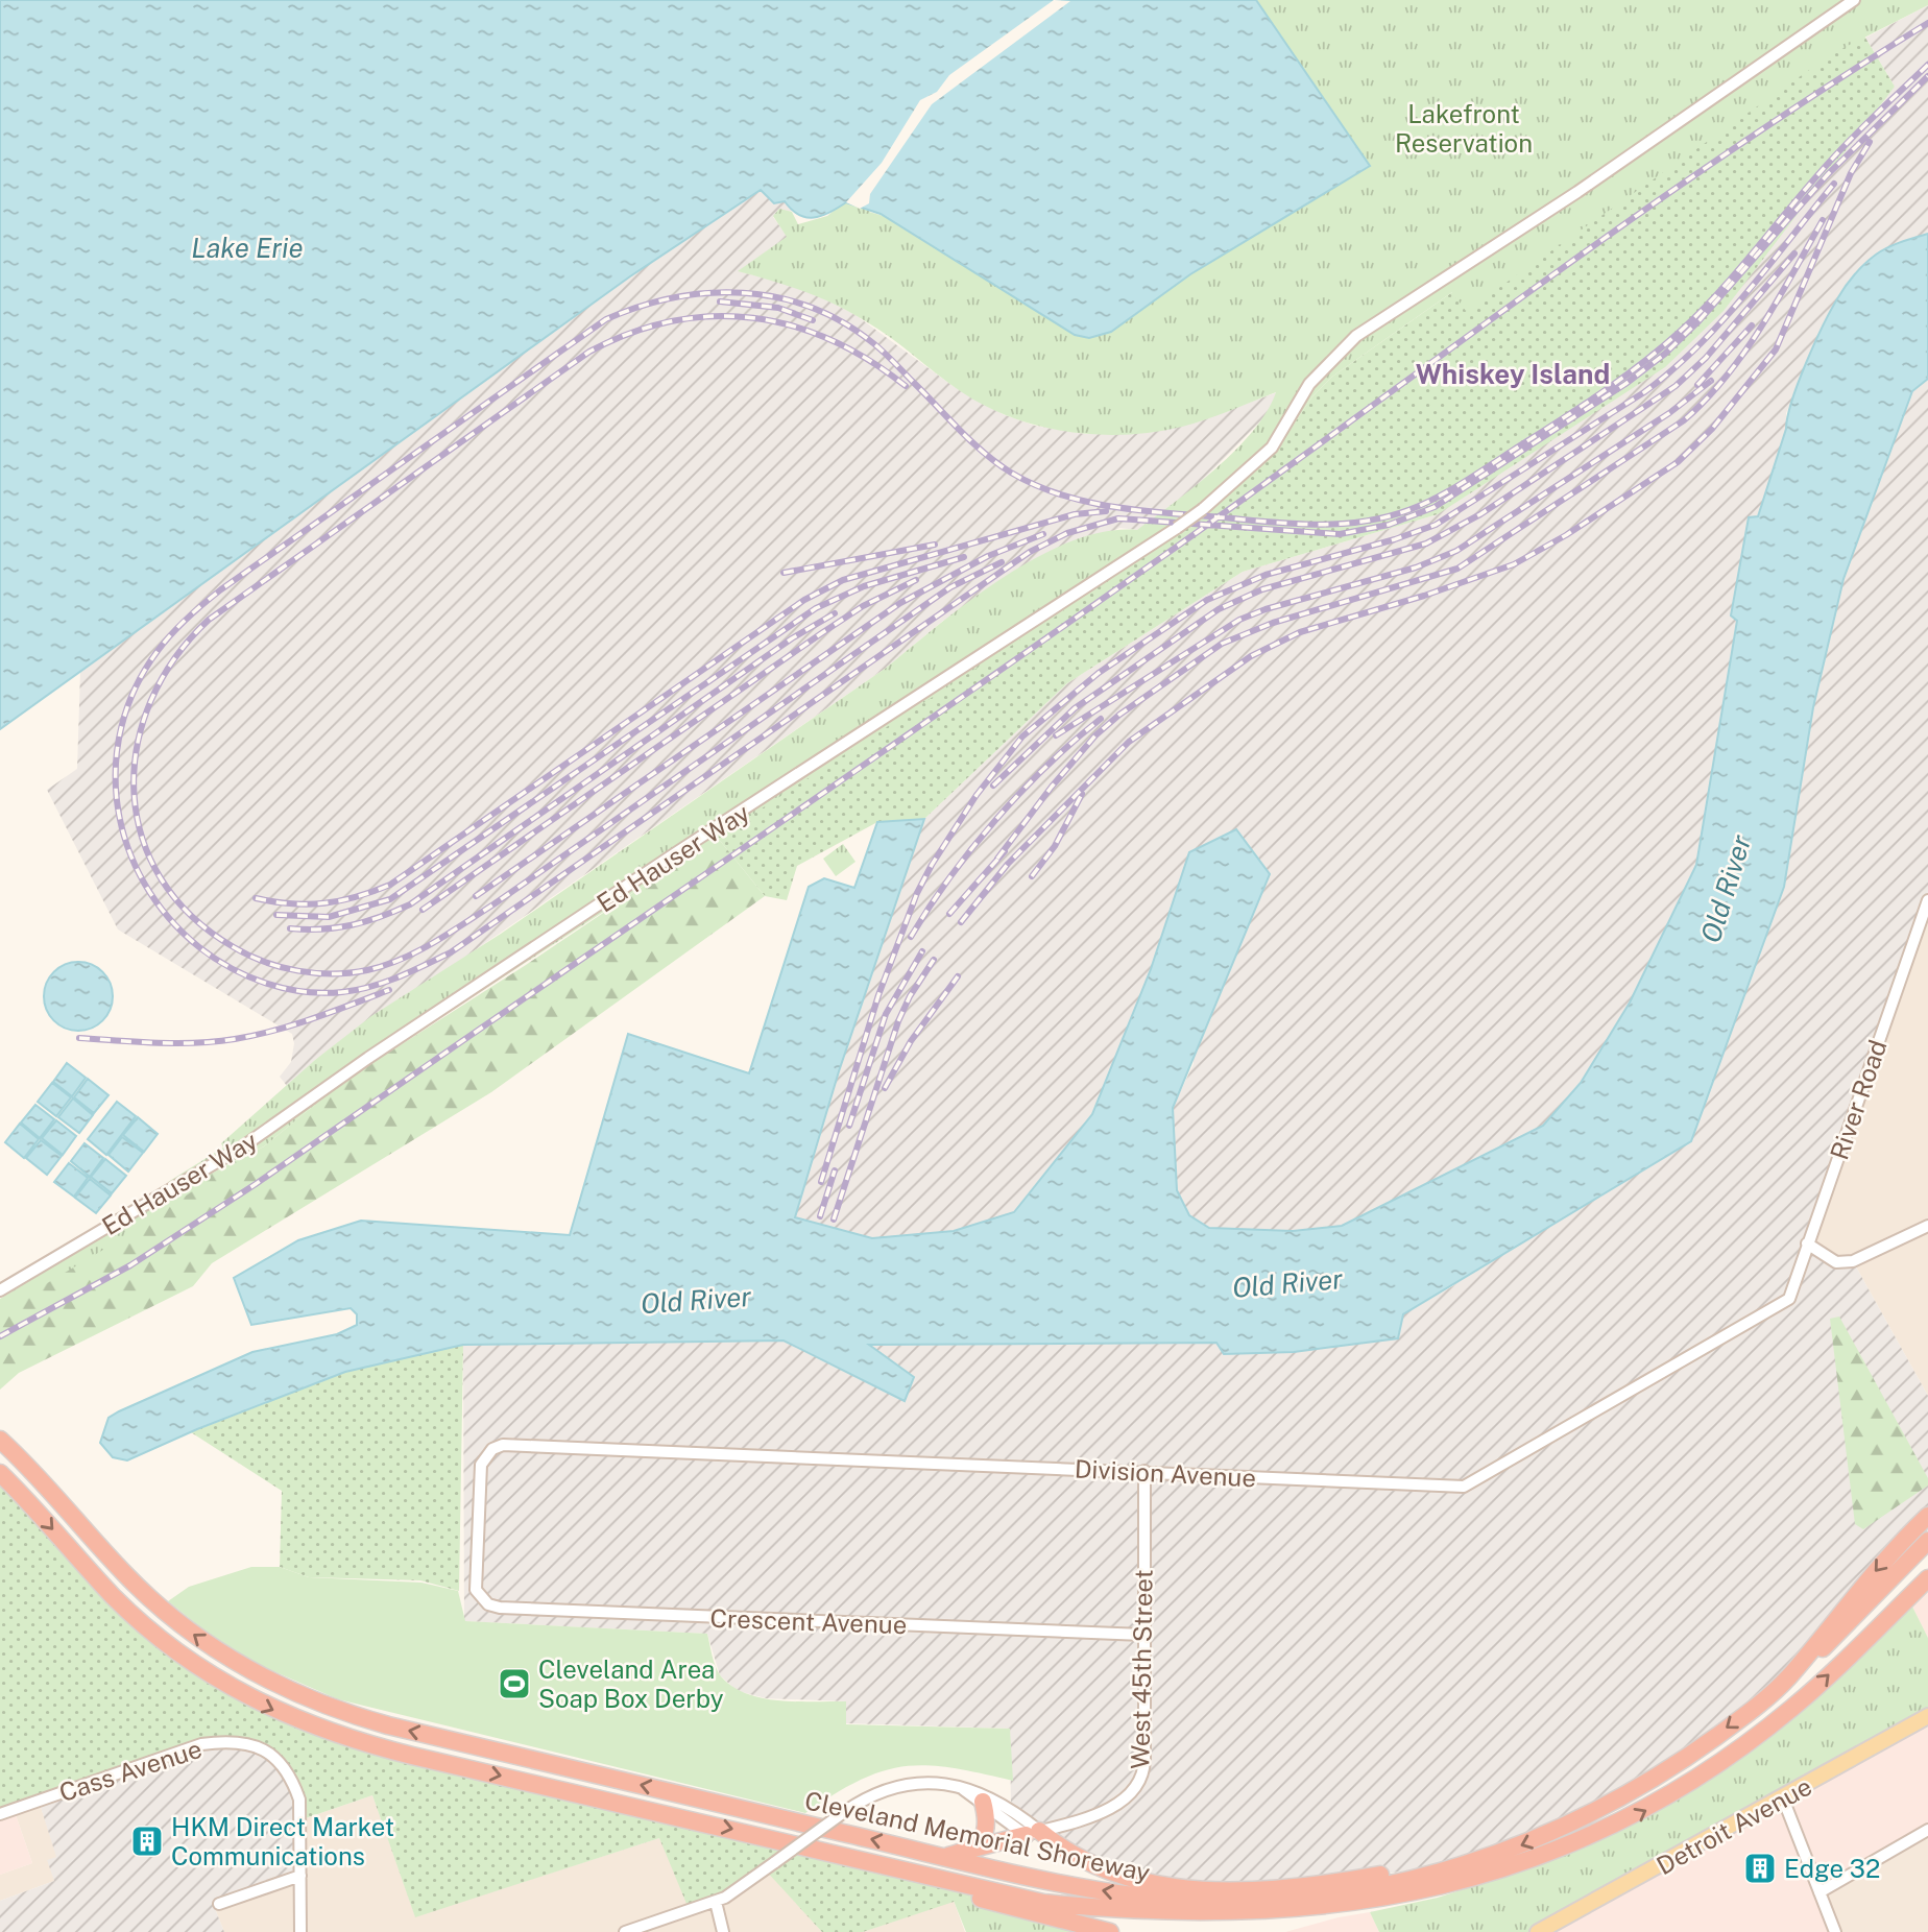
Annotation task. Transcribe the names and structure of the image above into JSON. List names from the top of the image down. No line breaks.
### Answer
{"streets":{"highway":["Cleveland Memorial Shoreway"],"main road":["Detroit Avenue"],"street":["Ed Hauser Way","River Road","Division Avenue","Crescent Avenue","West 45th Street","Cass Avenue"]},"crossings":[["River Road","Division Avenue"],["Division Avenue","Crescent Avenue"],["Division Avenue","West 45th Street"],["Crescent Avenue","West 45th Street"]],"districts":["Whiskey Island"],"water":["Lake Erie","Old River"],"parks":["Lakefront Reservation"],"places":{"sports":["Cleveland Area Soap Box Derby"],"building":["HKM Direct Market Communications","Edge 32"]}}
